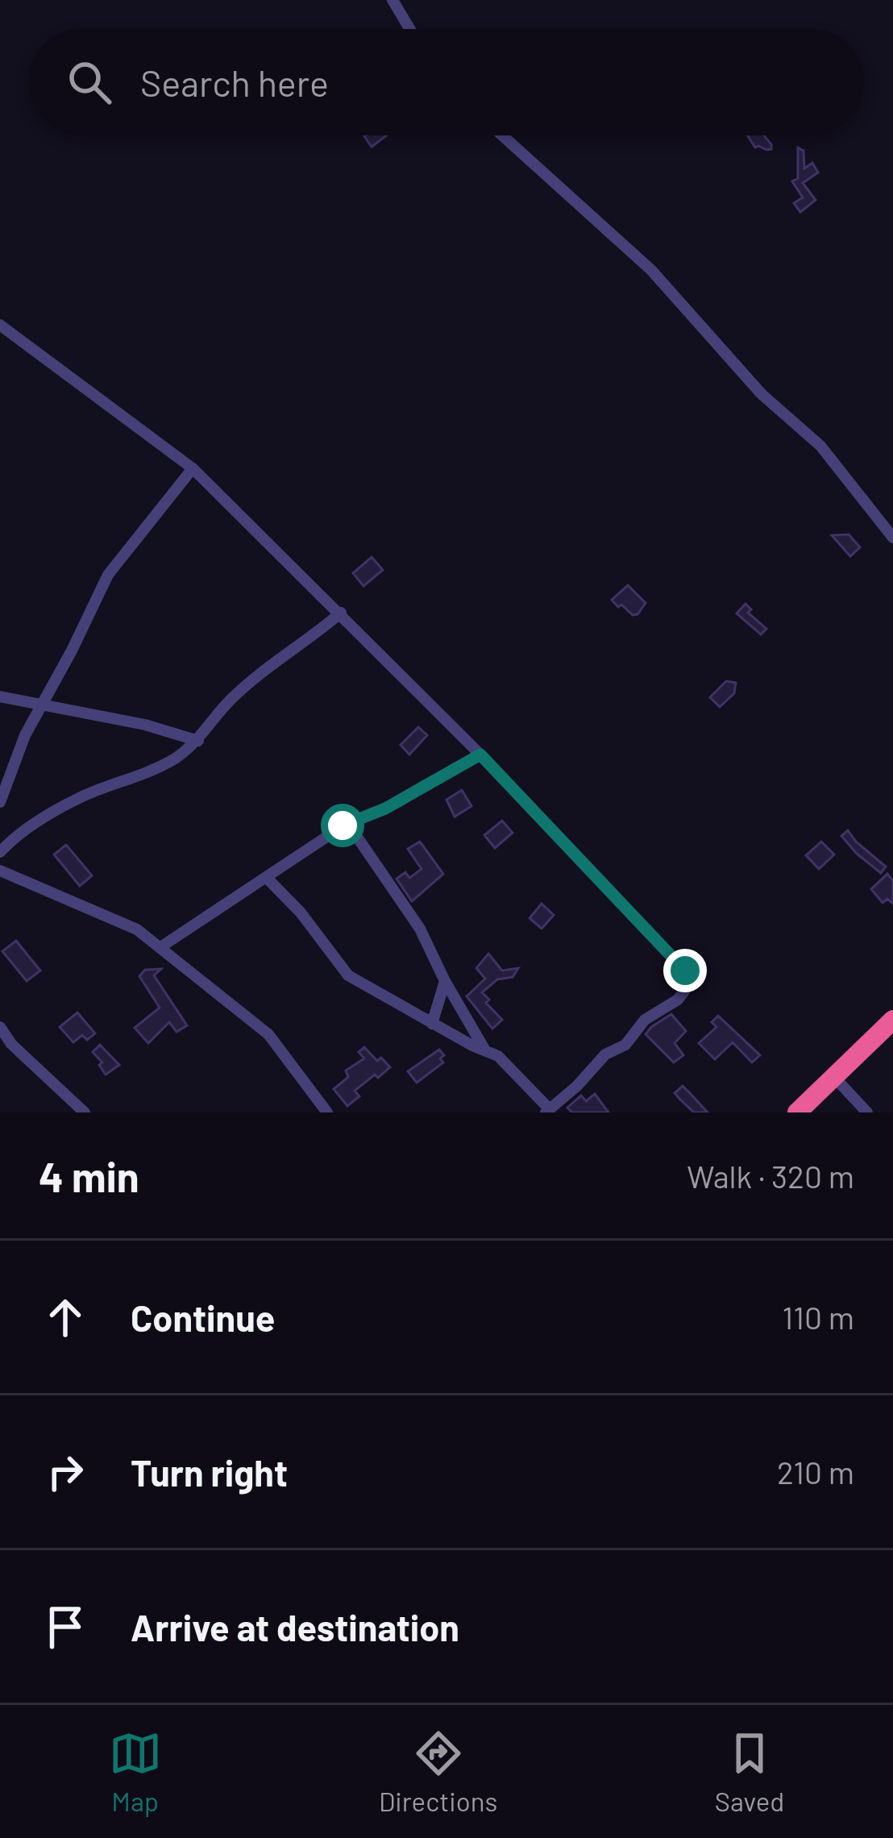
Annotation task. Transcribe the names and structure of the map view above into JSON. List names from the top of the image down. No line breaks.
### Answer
{"page":{"search":"Search here","heading":["4 min","Walk · 320 m"],"list":[["Continue","110 m"],["Turn right","210 m"],"Arrive at destination"],"nav":["Map","Directions","Saved"]}}
